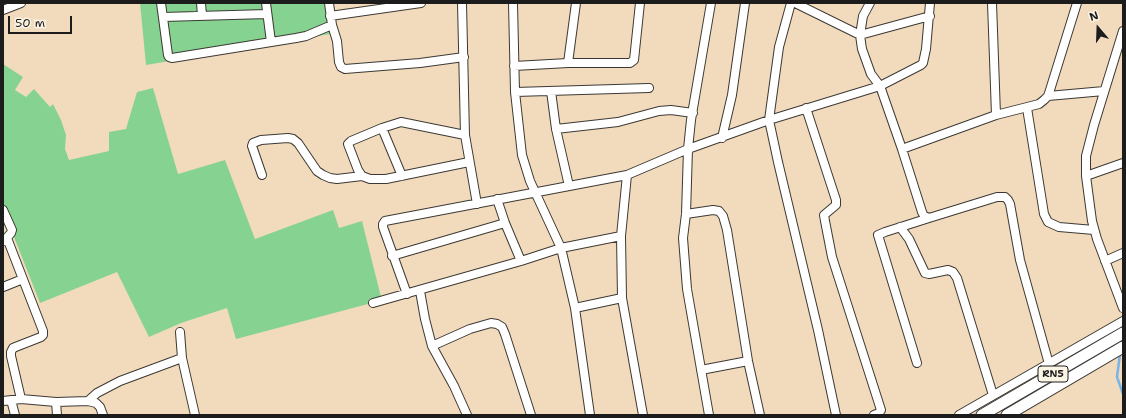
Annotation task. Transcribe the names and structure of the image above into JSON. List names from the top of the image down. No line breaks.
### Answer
{"streets":{"main road":["RN5"]},"scale_bar":"50 m","north":"top"}
